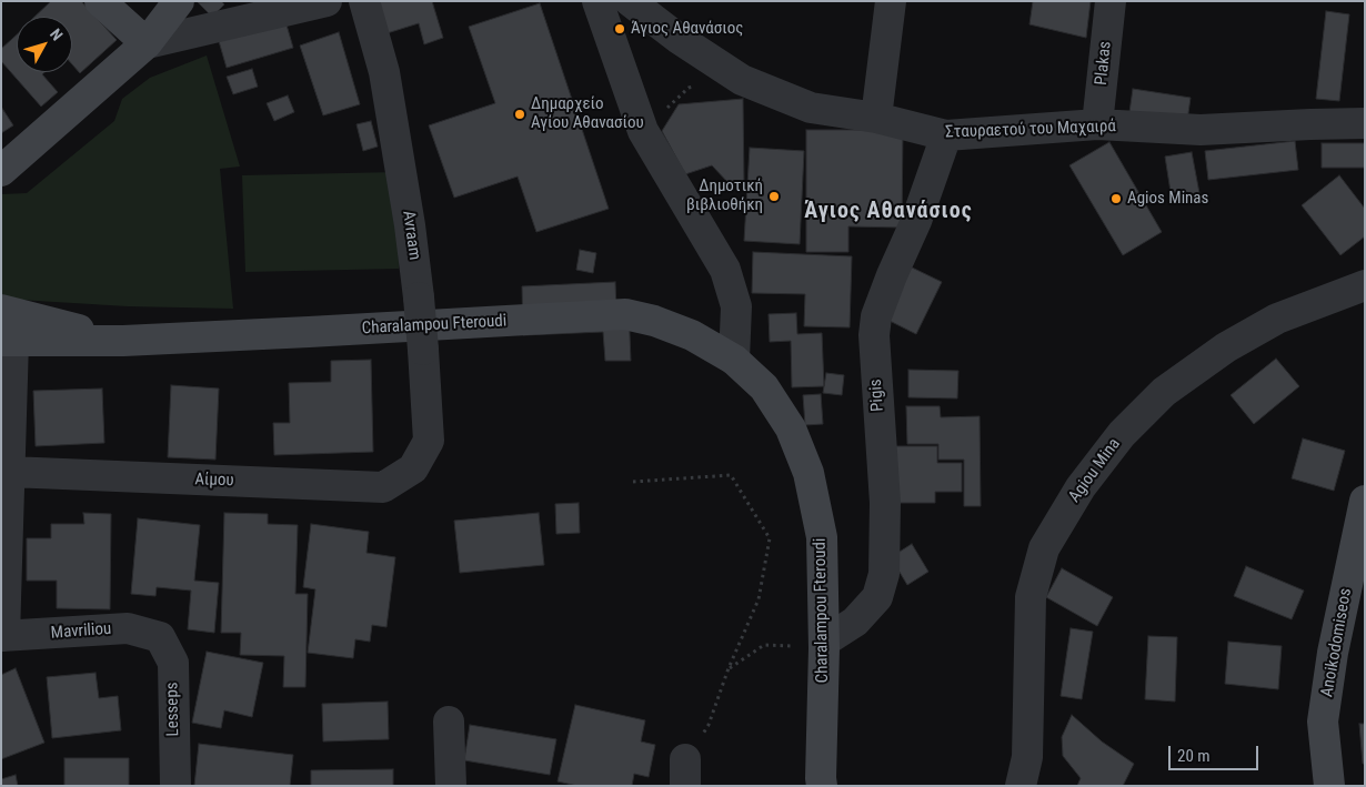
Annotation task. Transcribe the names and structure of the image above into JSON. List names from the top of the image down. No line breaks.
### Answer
{"streets":{"street":["Plakas","Σταυραετού του Μαχαιρά","Avraam","Charalampou Fteroudi","Pigis","Agiou Mina","Αίμου","Mavriliou","Anoikodomiseos","Lesseps"]},"crossings":[["Plakas","Σταυραετού του Μαχαιρά"],["Σταυραετού του Μαχαιρά","Pigis"],["Avraam","Αίμου"],["Charalampou Fteroudi","Pigis"],["Mavriliou","Lesseps"]],"districts":["Άγιος Αθανάσιος"],"places":["Άγιος Αθανάσιος","Δημαρχείο Αγίου Αθανασίου","Δημοτική βιβλιοθήκη","Agios Minas"],"scale_bar":"20 m","north":"top right"}
